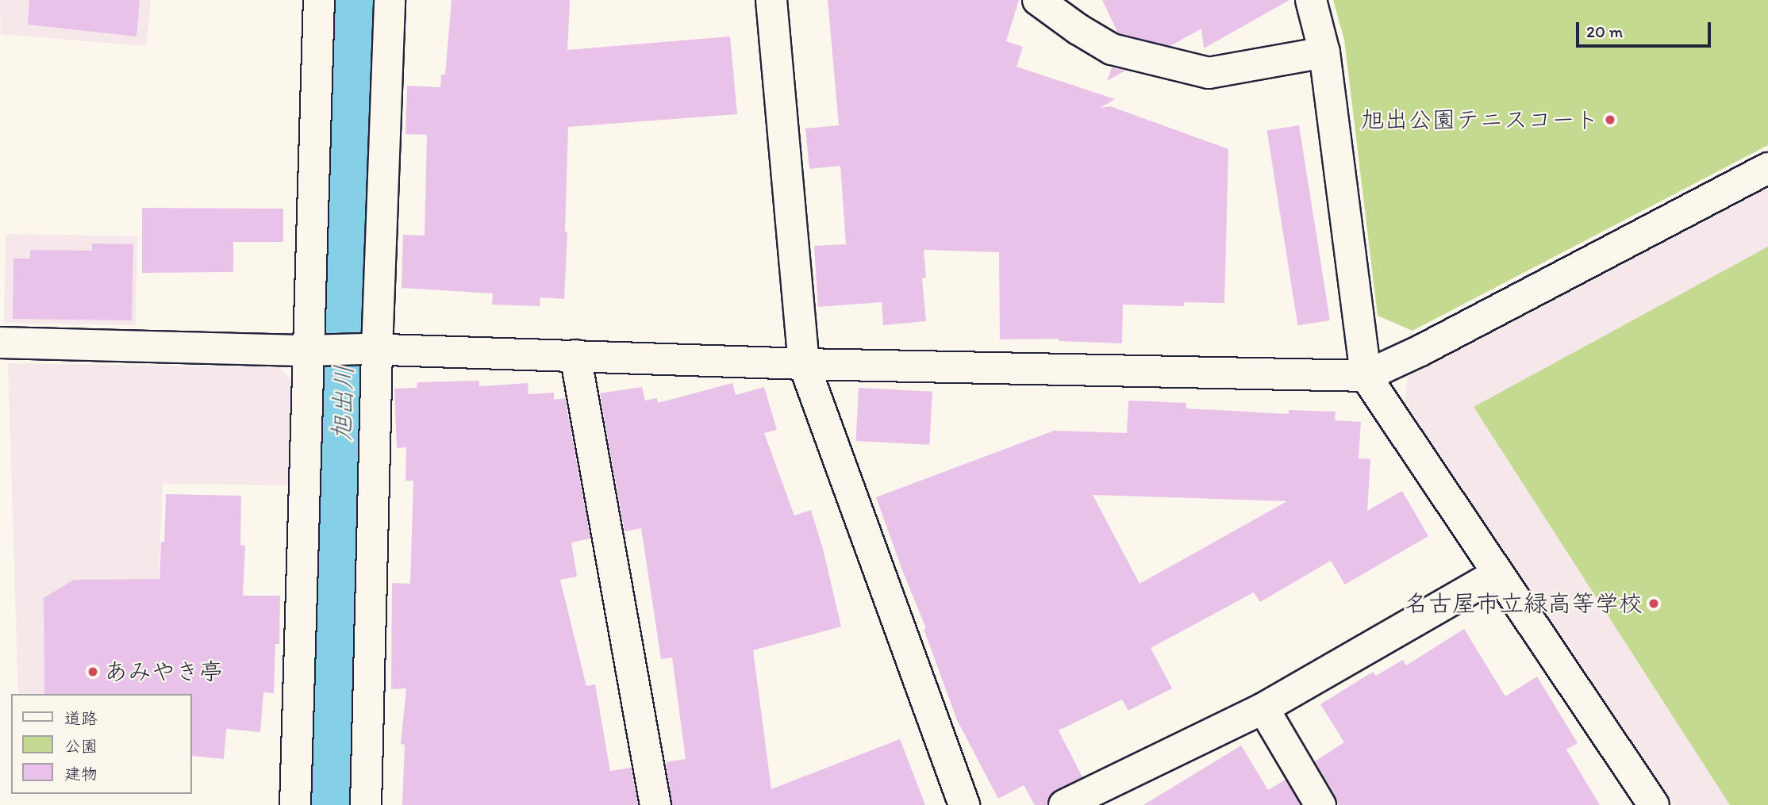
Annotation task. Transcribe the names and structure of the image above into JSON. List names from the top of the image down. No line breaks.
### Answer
{"water":["旭出川"],"places":["旭出公園テニスコート","名古屋市立緑高等学校","あみやき亭"],"legend":["道路","公園","建物"],"scale_bar":"20 m"}
